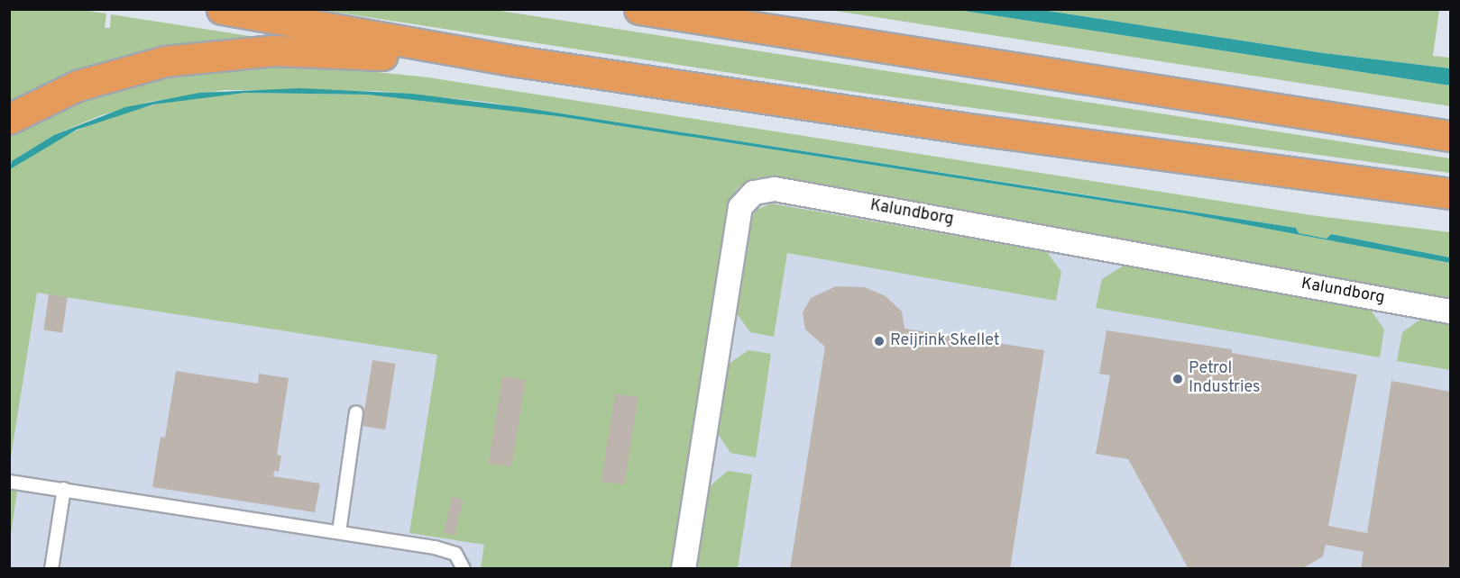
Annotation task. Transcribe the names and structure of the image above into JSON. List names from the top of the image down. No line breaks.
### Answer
{"streets":{"street":["Kalundborg"]},"places":["Reijrink Skellet","Petrol Industries"]}
